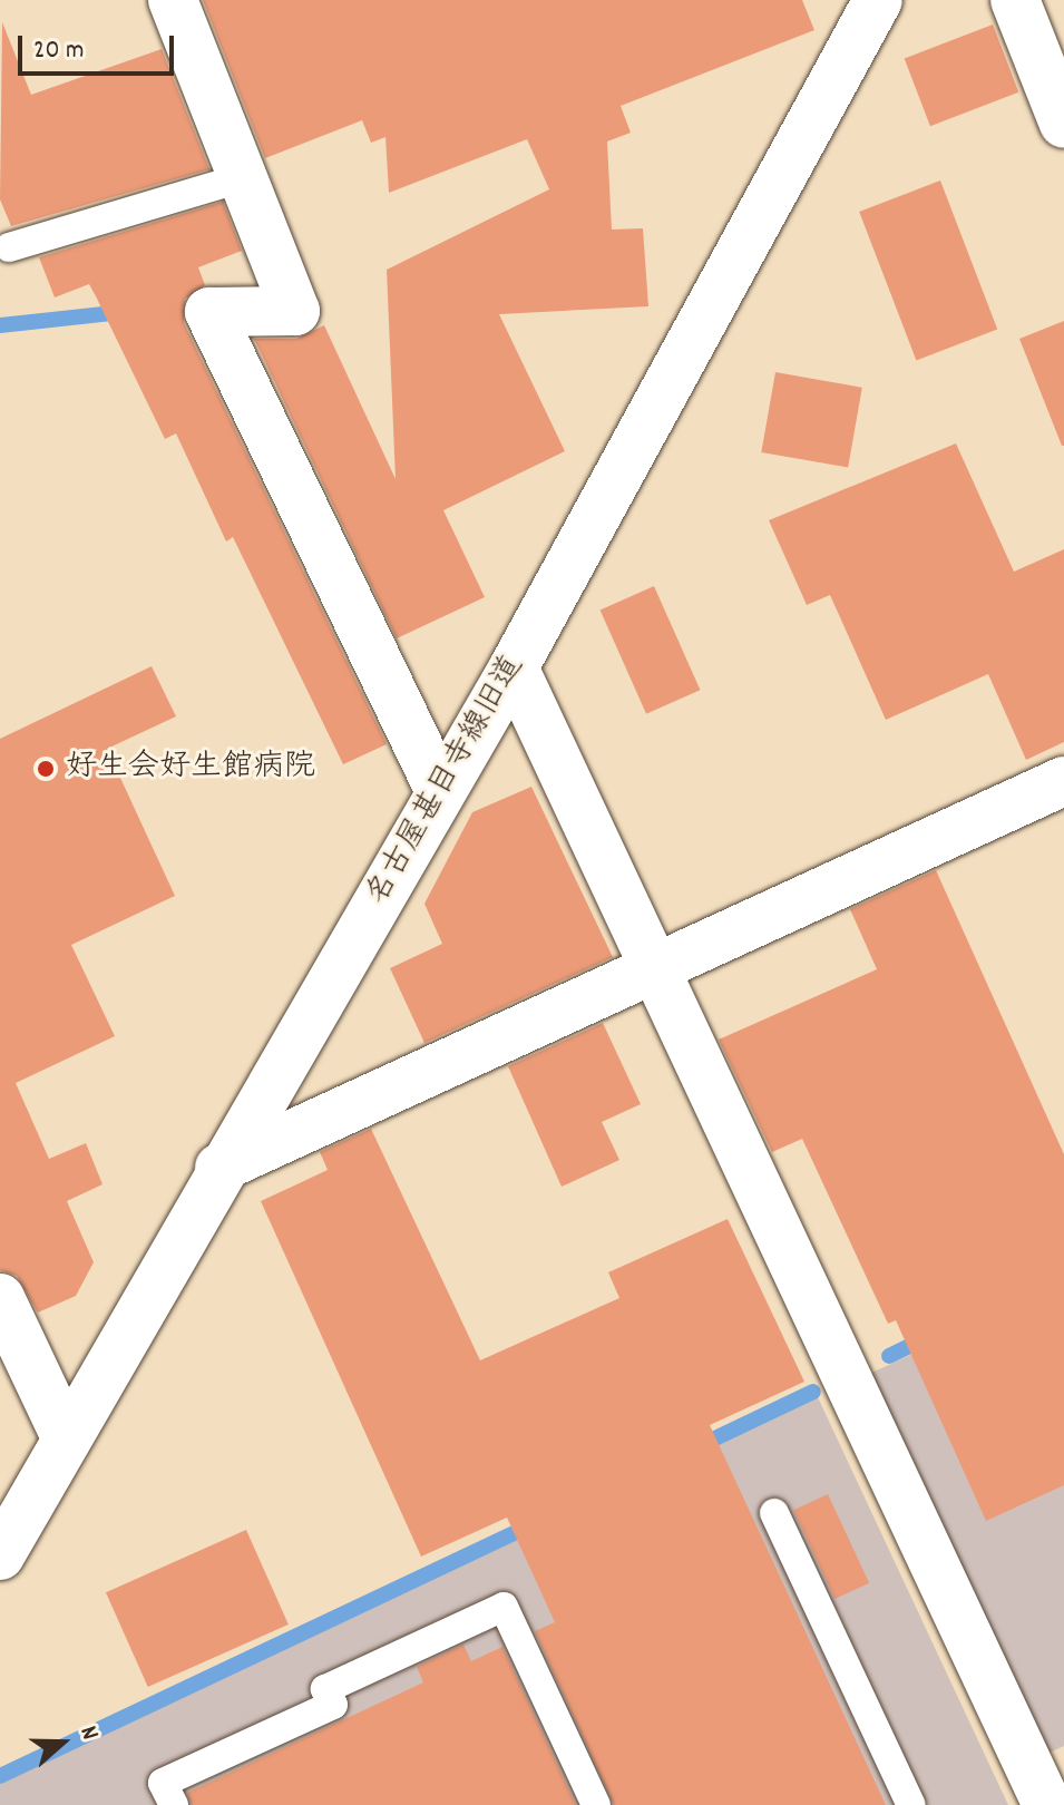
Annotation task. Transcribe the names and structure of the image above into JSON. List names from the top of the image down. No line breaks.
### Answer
{"streets":{"street":["名古屋甚目寺線旧道"]},"places":["好生会好生館病院"],"scale_bar":"20 m","north":"right"}
